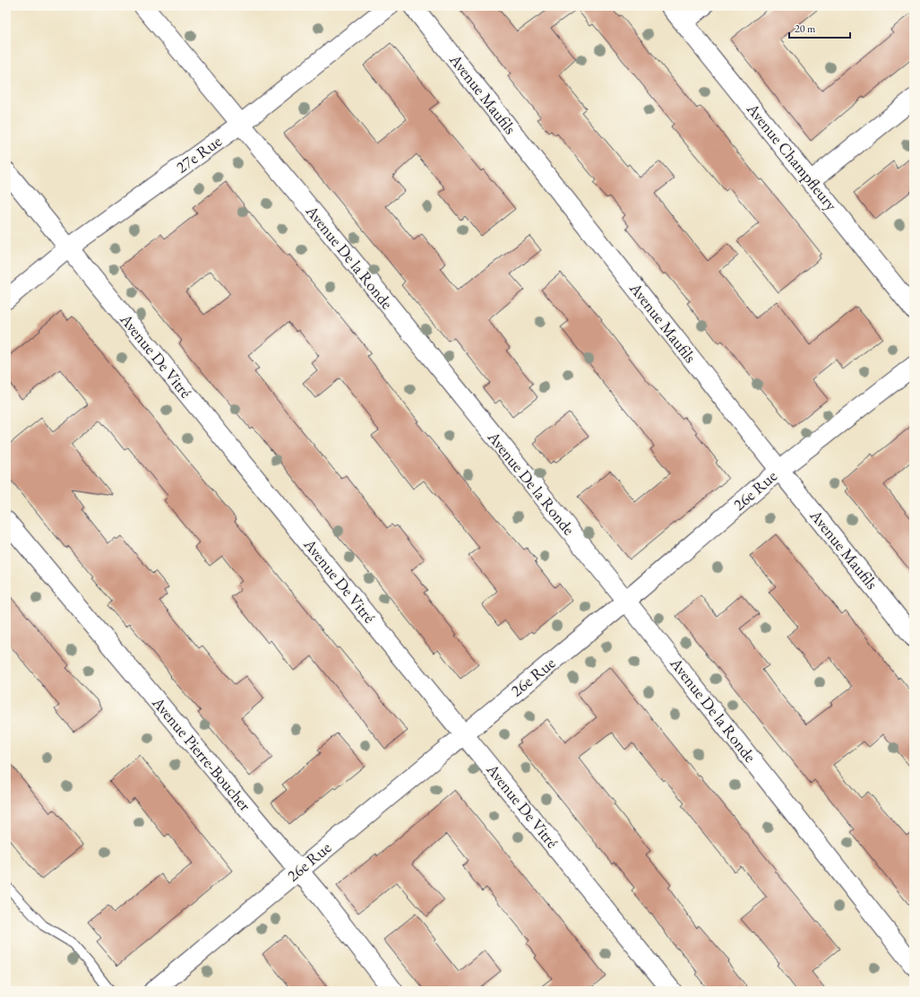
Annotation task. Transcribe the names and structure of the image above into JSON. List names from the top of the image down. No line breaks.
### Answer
{"streets":{"street":["Avenue Maufils","27e Rue","Avenue Champfleury","Avenue De la Ronde","Avenue De Vitré","26e Rue","Avenue Pierre-Boucher"]},"crossings":[["Avenue Maufils","26e Rue"],["27e Rue","Avenue De la Ronde"],["27e Rue","Avenue De Vitré"],["Avenue De la Ronde","26e Rue"],["Avenue De Vitré","26e Rue"],["26e Rue","Avenue Pierre-Boucher"]],"scale_bar":"20 m"}
